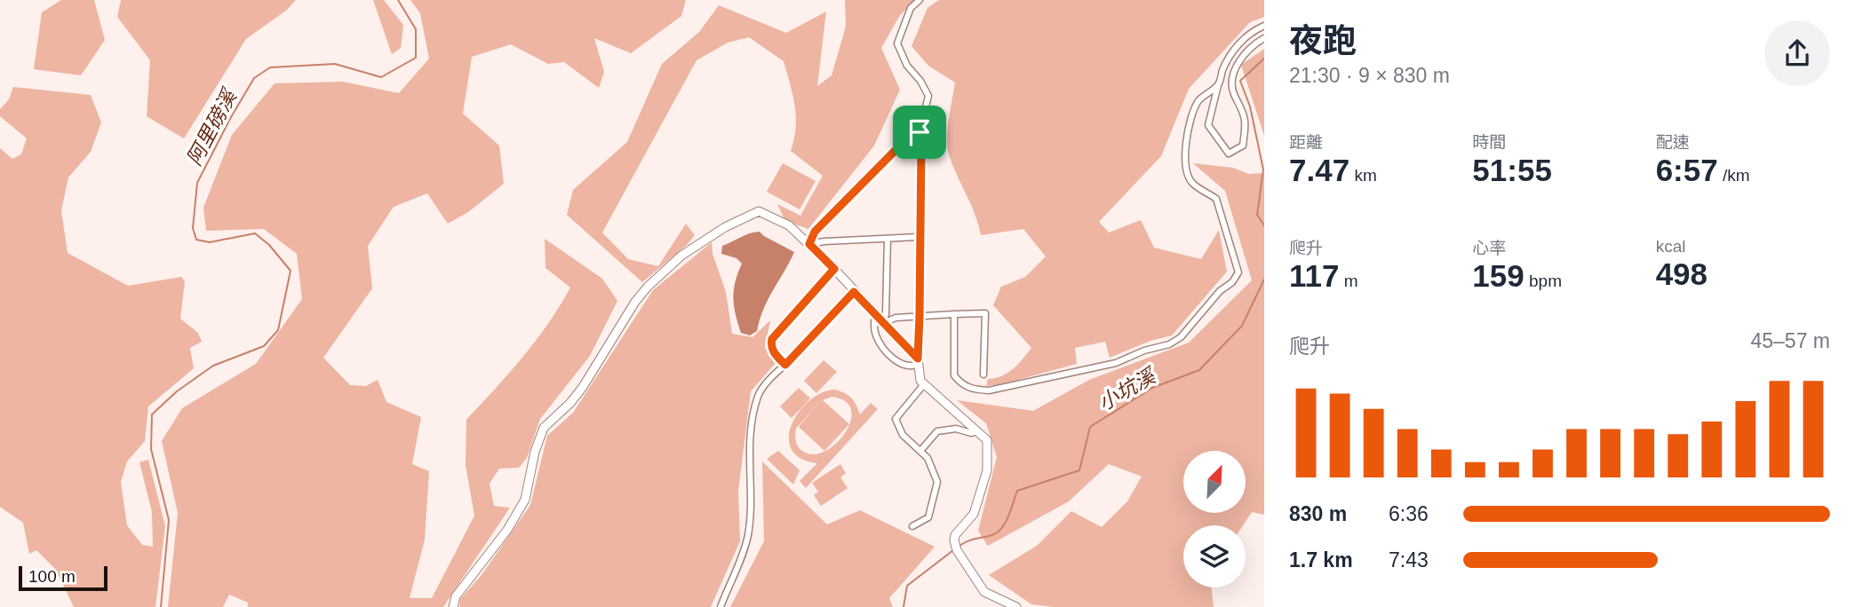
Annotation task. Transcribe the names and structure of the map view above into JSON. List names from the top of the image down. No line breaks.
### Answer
{"water":["阿里磅溪","小坑溪"],"scale_bar":"100 m","north":"top right","page":{"heading":["夜跑","21:30 · 9 × 830 m"],"stats":[["距離","7.47 km"],["時間","51:55"],["配速","6:57 /km"],["爬升","117 m"],["心率","159 bpm"],["kcal","498"]],"chart":["爬升","45–57 m"],"list":[{"name":"830 m","note":"6:36"},{"name":"1.7 km","note":"7:43"}],"scale":"100 m"}}
